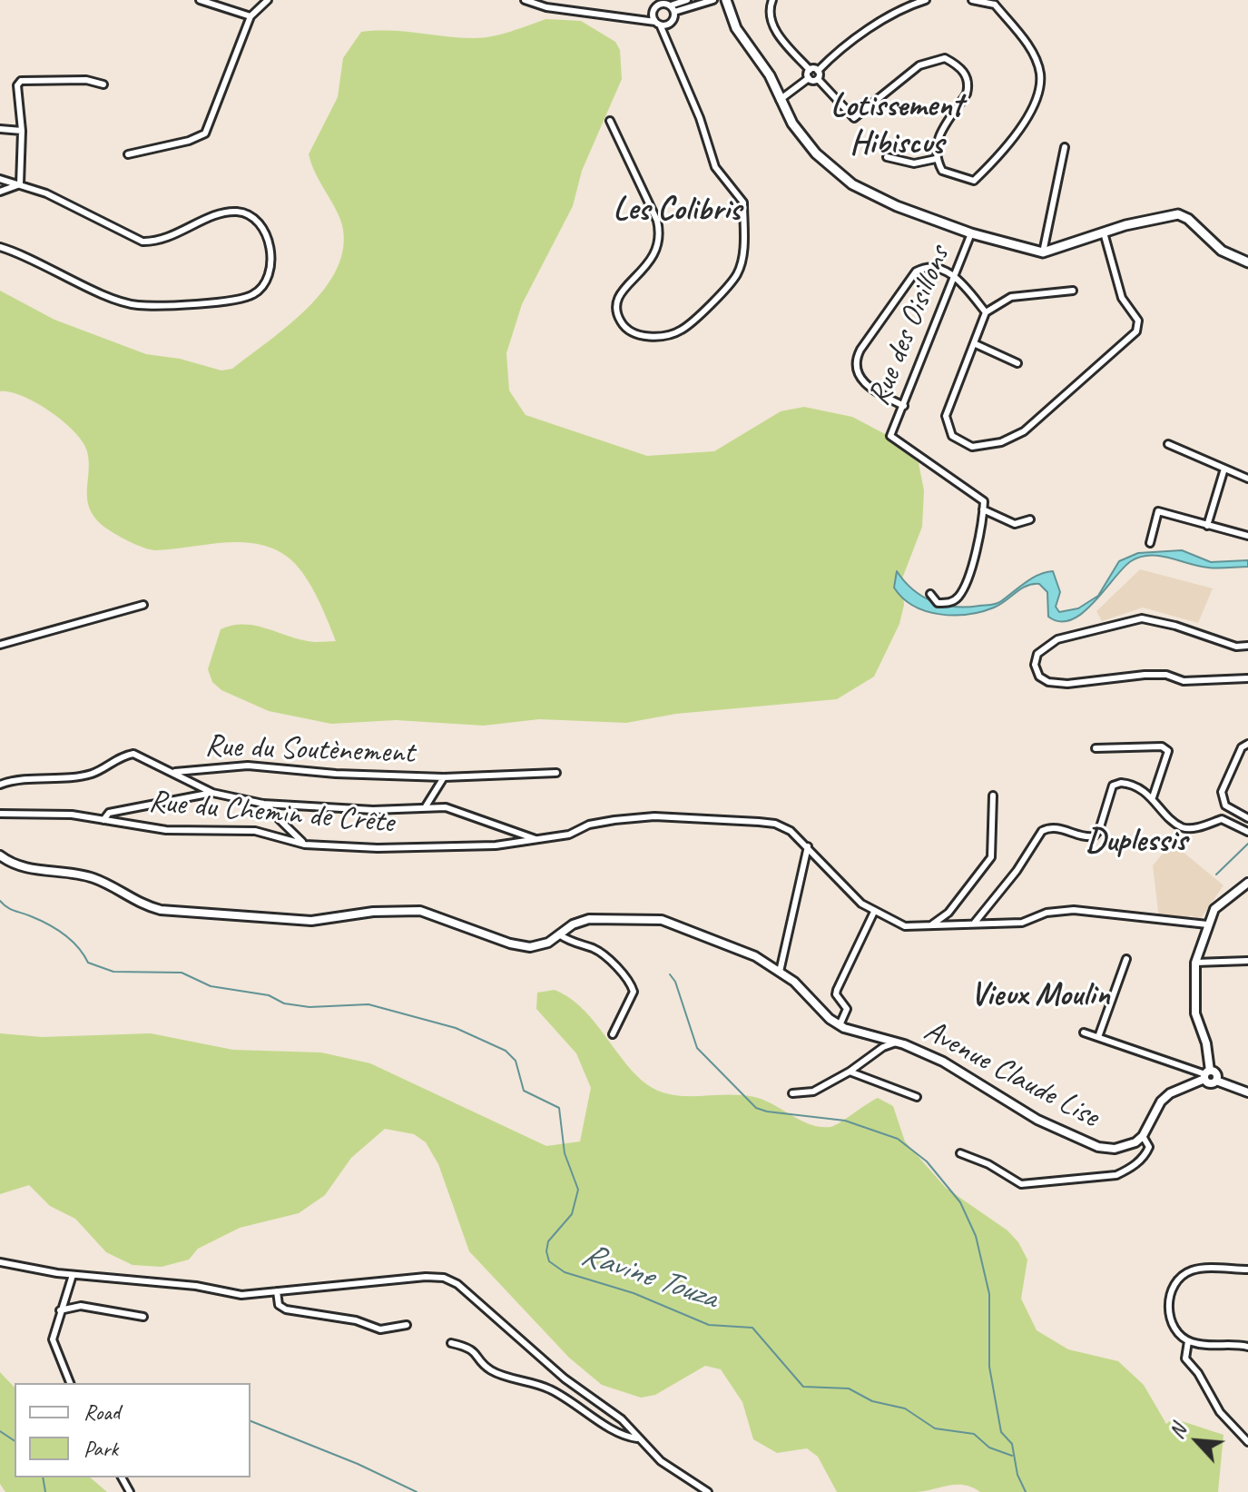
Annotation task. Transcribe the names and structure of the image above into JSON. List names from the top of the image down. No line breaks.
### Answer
{"streets":{"street":["Rue des Oisillons","Rue du Soutènement","Rue du Chemin de Crête","Avenue Claude Lise"]},"districts":["Lotissement Hibiscus","Les Colibris","Duplessis","Vieux Moulin"],"water":["Ravine Touza"],"legend":["Road","Park"],"north":"top left"}
